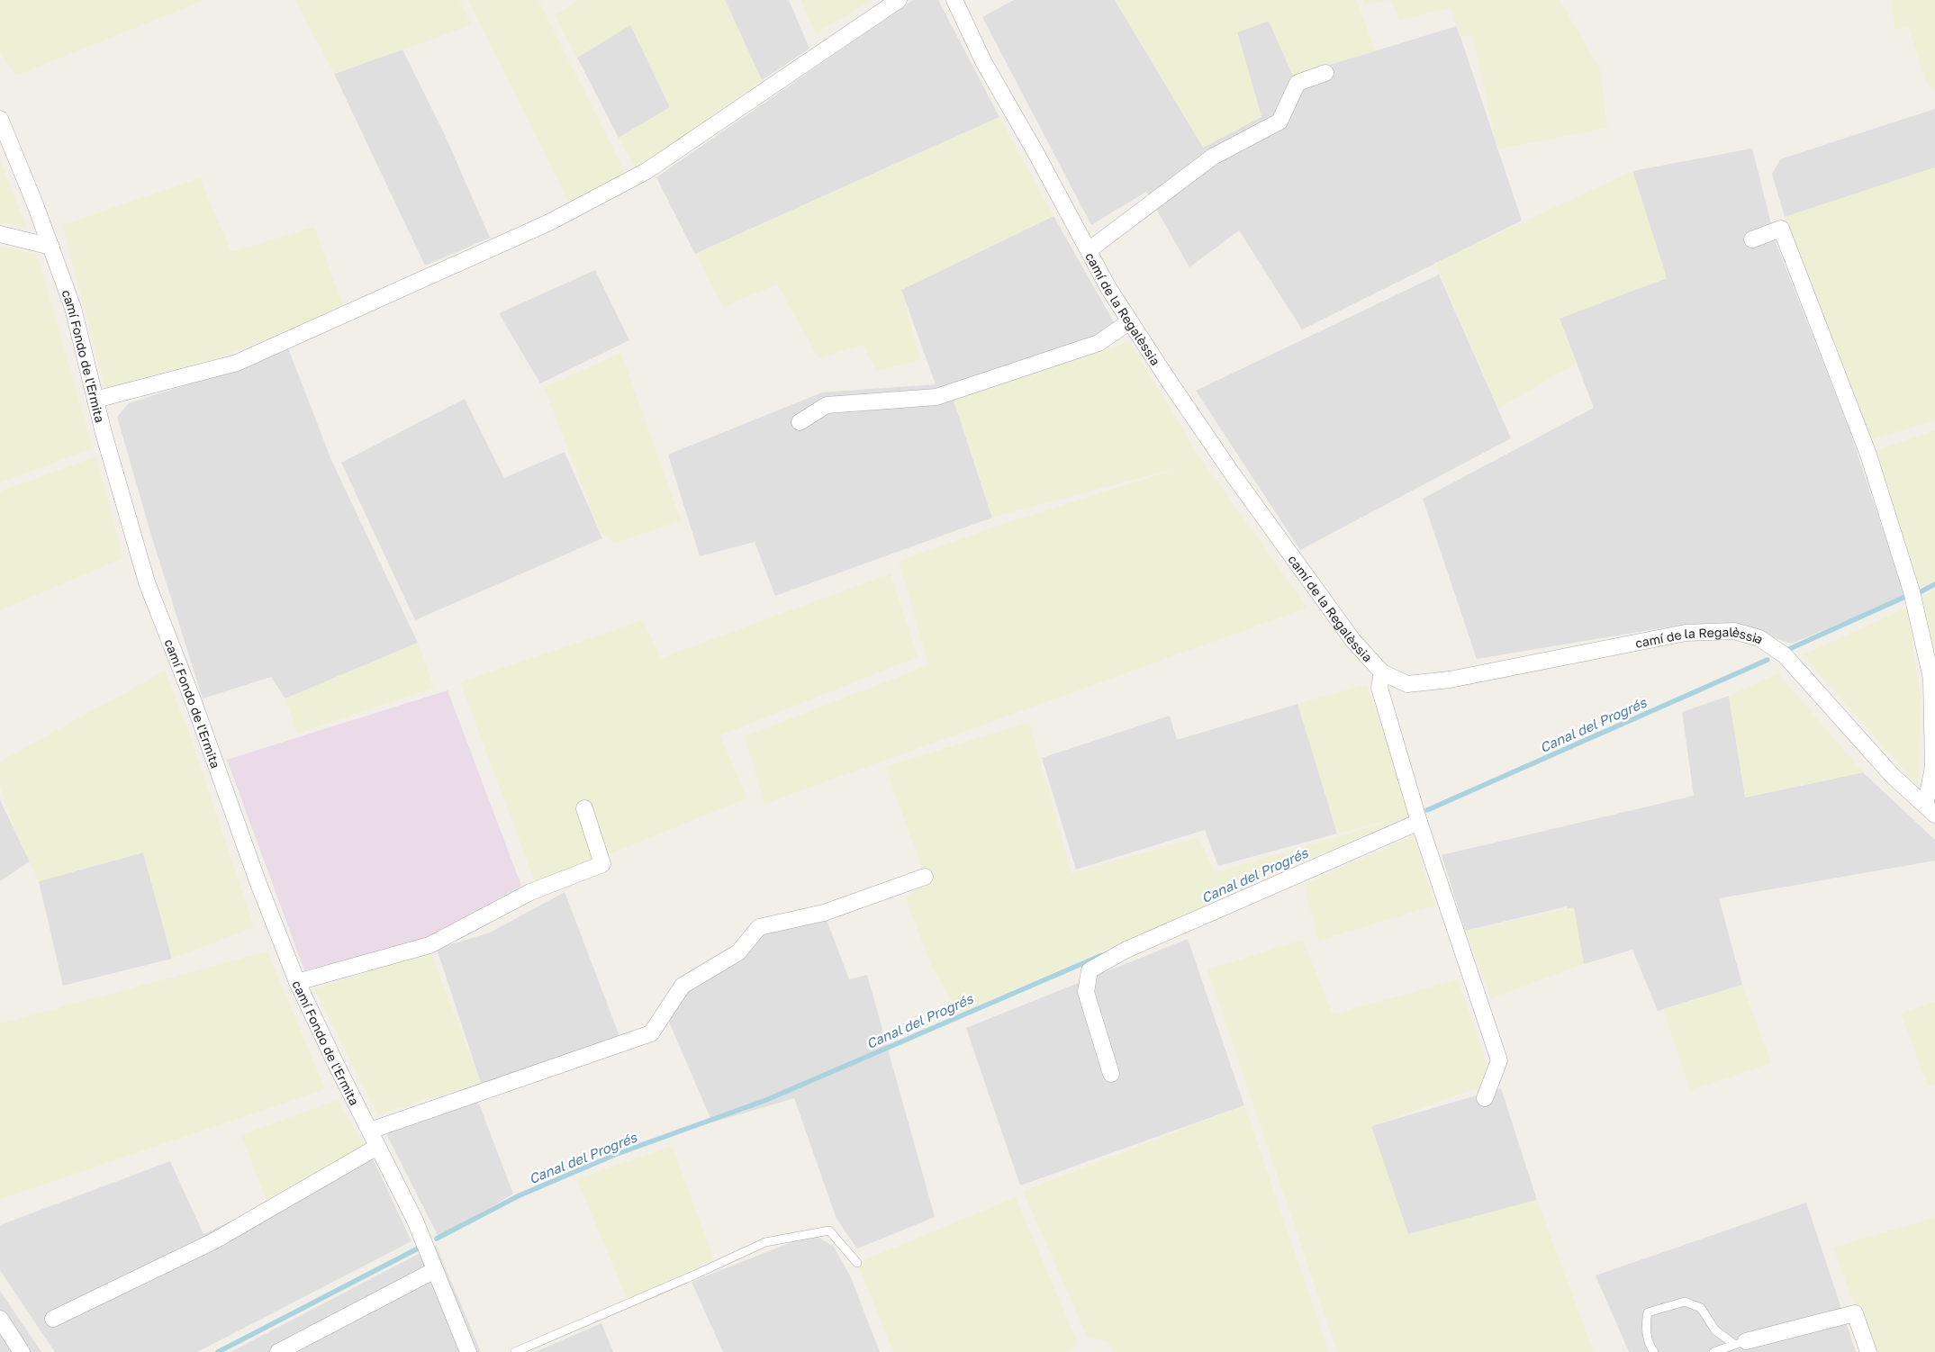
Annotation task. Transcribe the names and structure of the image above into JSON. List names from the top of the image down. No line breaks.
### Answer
{"streets":{"street":["camí de la Regalèssia","camí Fondo de l'Ermita"]},"water":["Canal del Progrés"]}
